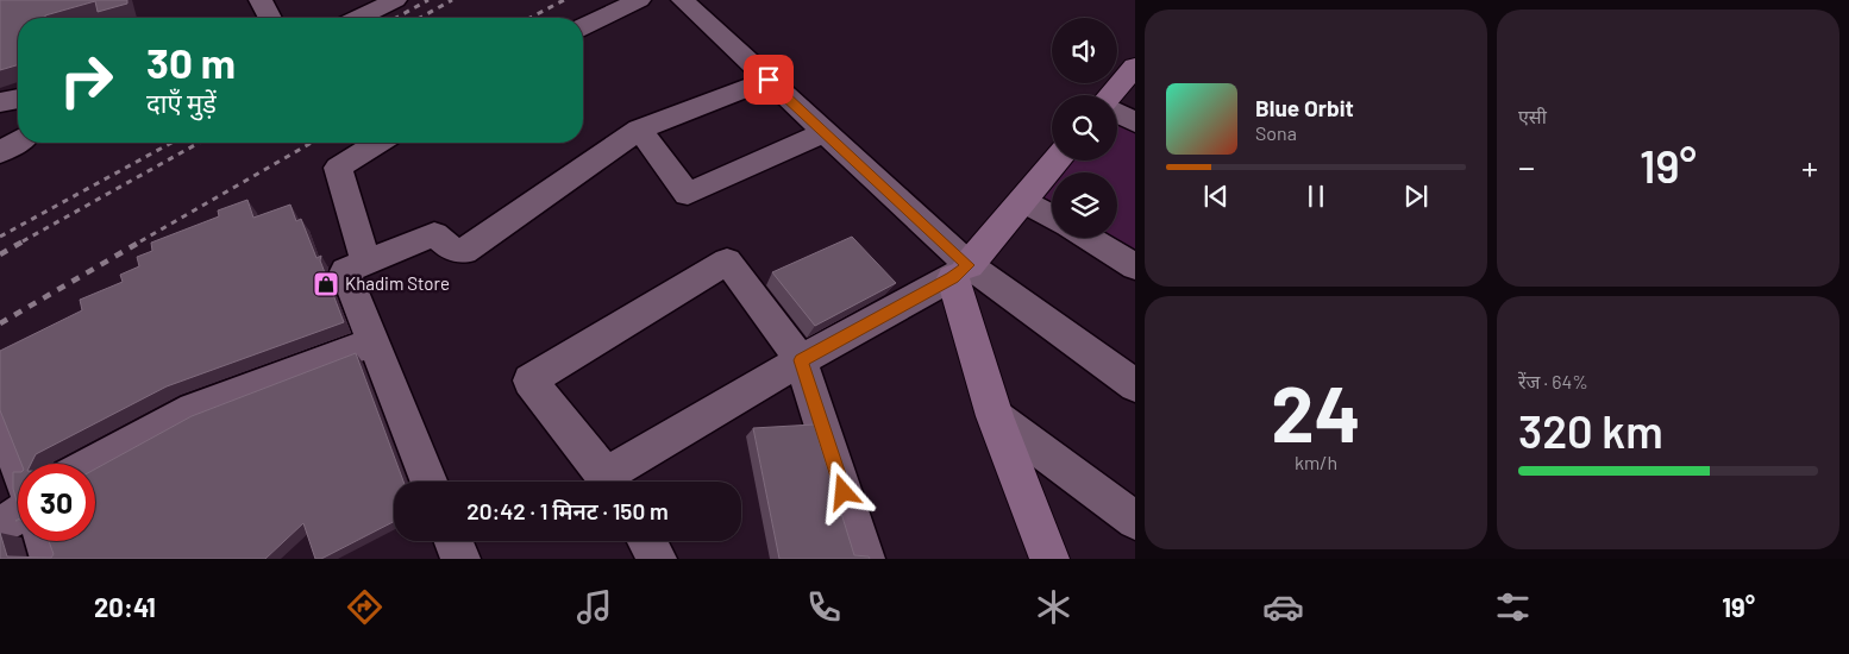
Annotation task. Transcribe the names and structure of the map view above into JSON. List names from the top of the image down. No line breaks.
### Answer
{"places":{"shop":["Khadim Store"]},"page":{"tile":["एसी",["24","km/h"],["रेंज · 64%","320 km"]],"turn":["30 m","दाएँ मुड़ें"],"song":["Blue Orbit","Sona"],"heat":["−","19°","+"],"limit":"30","trip":"20:42 · 1 मिनट · 150 m","tabs":["20:41","19°"]}}
